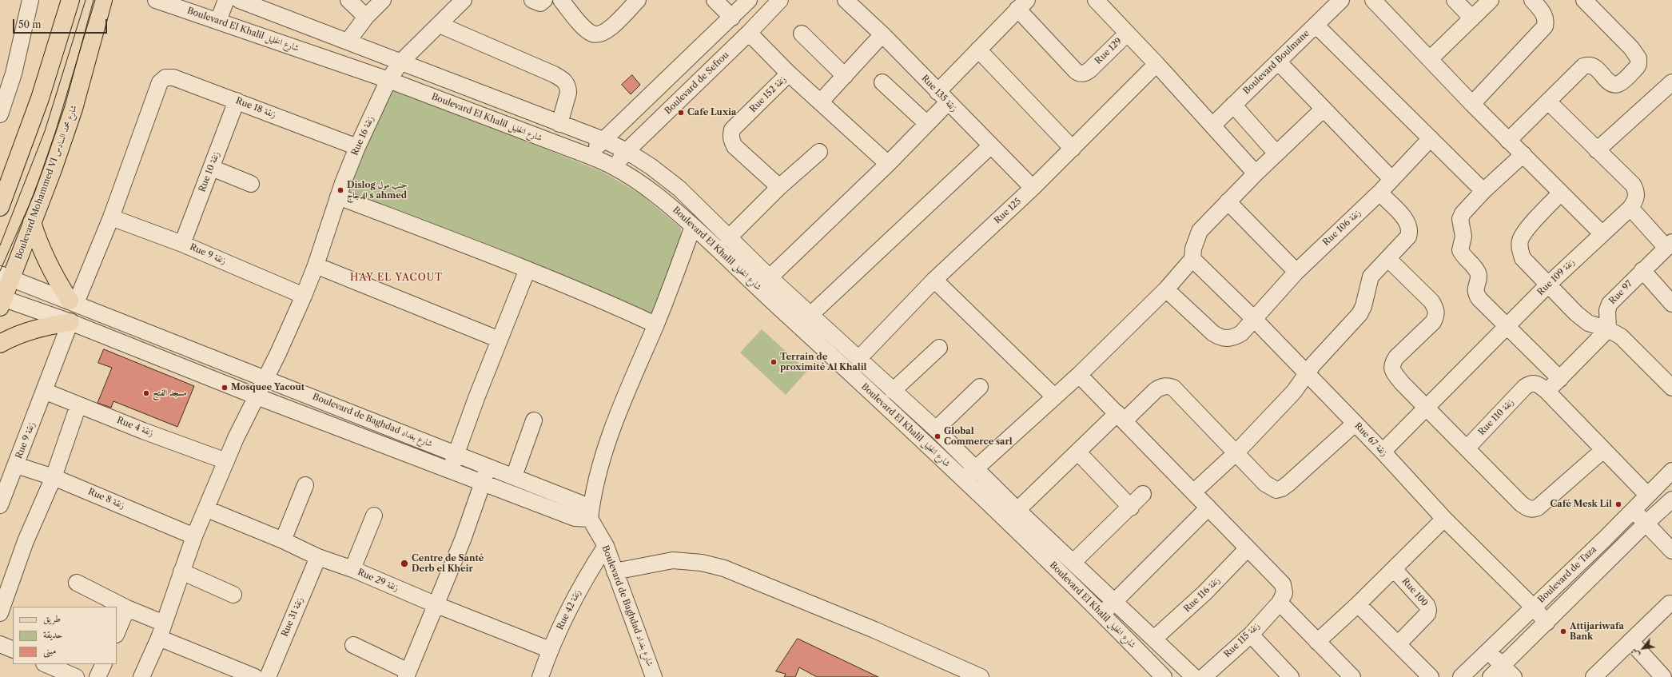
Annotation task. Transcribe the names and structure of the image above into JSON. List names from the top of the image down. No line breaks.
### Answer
{"streets":{"main road":["Boulevard Mohammed VI شارع محمد السادس"],"street":["Boulevard El Khalil شارع الخليل","Rue 129","Boulevard Boulmane","Boulevard de Sefrou","Rue 135 زنقة","Rue 152 زنقة","Rue 18 زنقة","Rue 16 زنقة","Rue 10 زنقة","Rue 125","Rue 106 زنقة","Rue 9 زنقة","Rue 109 زنقة","Rue 97","Rue 110 زنقة","Boulevard de Baghdad شارع بغداد","Rue 4 زنقة","Rue 67 زنقة","Rue 8 زنقة","Boulevard de Taza","Rue 29 زنقة","Rue 100","Rue 116 زنقة","Rue 42 زنقة","Rue 31 زنقة","Rue 115 زنقة"]},"crossings":[["Boulevard El Khalil شارع الخليل","Boulevard de Sefrou"],["Boulevard El Khalil شارع الخليل","Rue 16 زنقة"],["Boulevard El Khalil شارع الخليل","Rue 125"],["Boulevard El Khalil شارع الخليل","Rue 116 زنقة"],["Rue 135 زنقة","Rue 125"],["Rue 18 زنقة","Rue 16 زنقة"],["Rue 18 زنقة","Rue 10 زنقة"],["Rue 18 زنقة","Rue 9 زنقة"],["Rue 16 زنقة","Rue 9 زنقة"],["Rue 16 زنقة","Boulevard de Baghdad شارع بغداد"],["Rue 16 زنقة","Rue 4 زنقة"],["Rue 10 زنقة","Rue 9 زنقة"],["Boulevard Mohammed VI شارع محمد السادس","Boulevard de Baghdad شارع بغداد"],["Rue 106 زنقة","Rue 67 زنقة"],["Rue 9 زنقة","Boulevard de Baghdad شارع بغداد"],["Rue 9 زنقة","Rue 4 زنقة"],["Rue 9 زنقة","Rue 8 زنقة"],["Rue 109 زنقة","Rue 67 زنقة"],["Boulevard de Baghdad شارع بغداد","Rue 42 زنقة"],["Rue 67 زنقة","Boulevard de Taza"],["Rue 29 زنقة","Rue 42 زنقة"],["Rue 29 زنقة","Rue 31 زنقة"]],"districts":["HAY EL YACOUT"],"places":["Cafe Luxia","Dislog جنب مول الدجاج s ahmed","Terrain de proximité Al Khalil","Mosquee Yacout","مسجد الفتح","Global Commerce sarl","Café Mesk Lil","Centre de Santé Derb el Kheir","Attijariwafa Bank"],"legend":["طريق","حديقة","مبنى"],"scale_bar":"50 m","north":"bottom left"}
